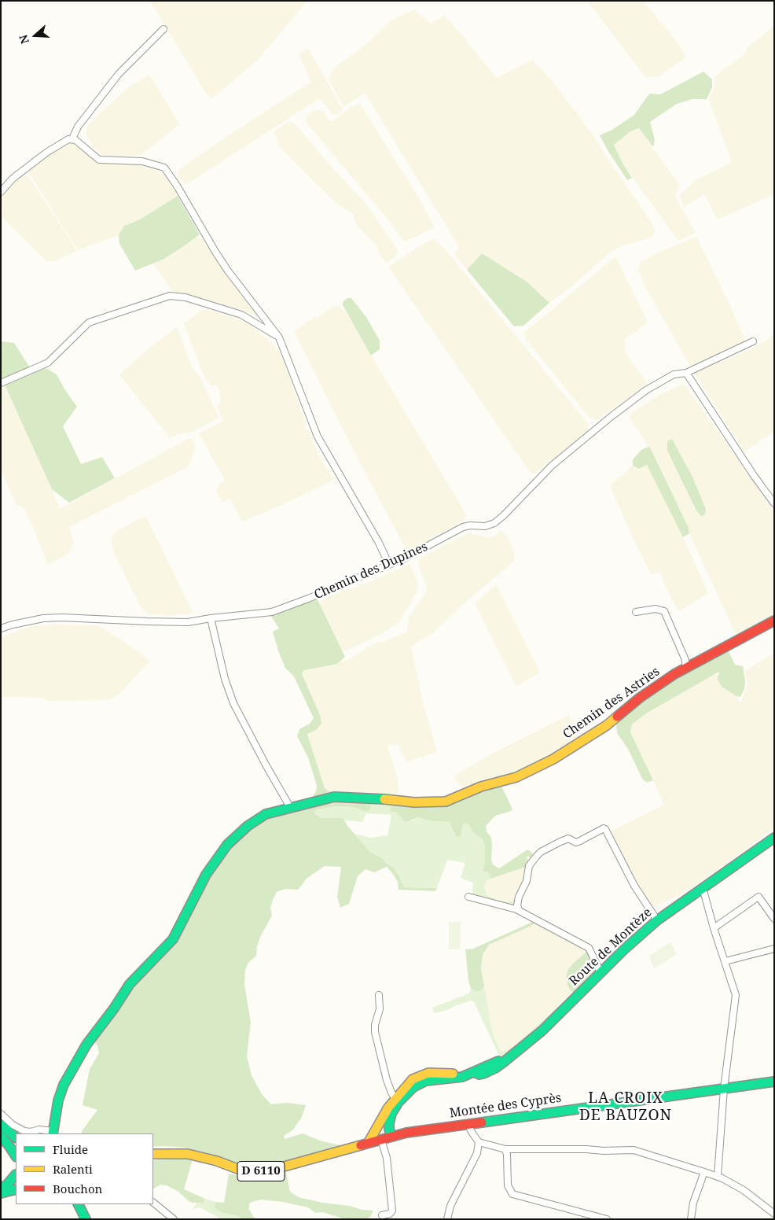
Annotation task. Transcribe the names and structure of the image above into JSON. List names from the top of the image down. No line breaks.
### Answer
{"streets":{"street":["Chemin des Dupines","Chemin des Astries","Route de Montèze","Montée des Cyprès","D 6110"]},"crossings":[["Route de Montèze","Montée des Cyprès"]],"districts":["LA CROIX DE BAUZON"],"legend":["Fluide","Ralenti","Bouchon"],"north":"left"}
